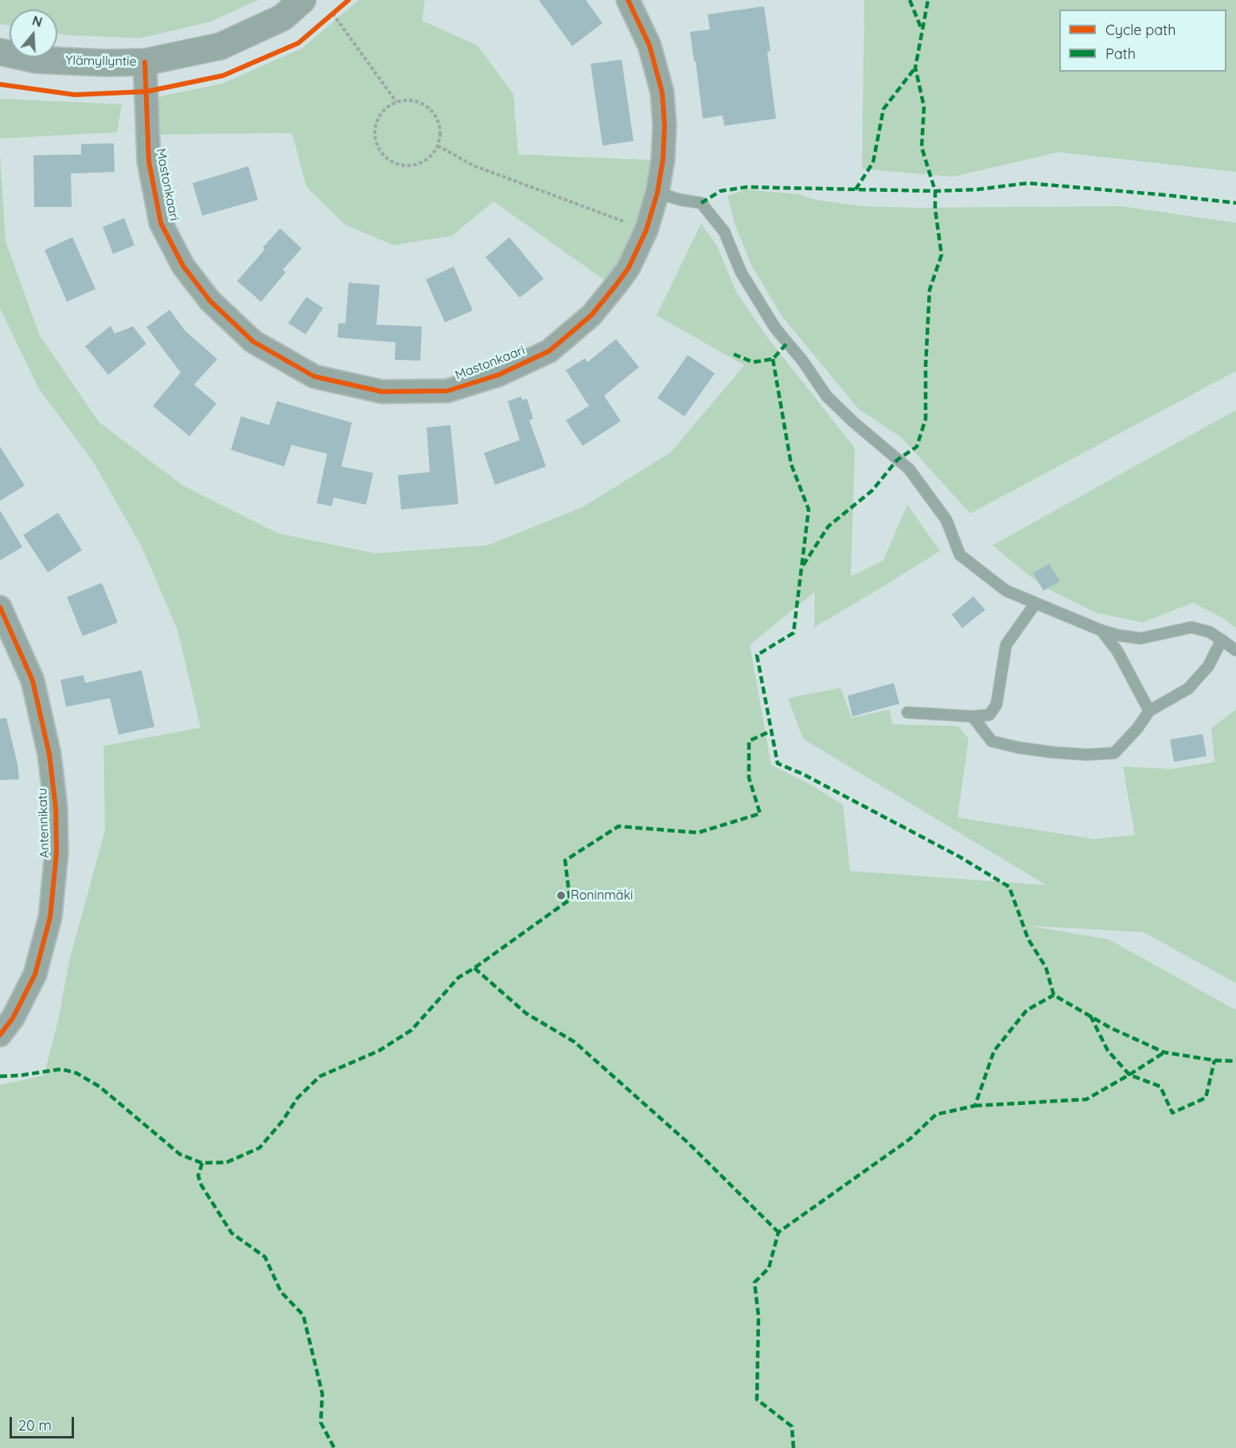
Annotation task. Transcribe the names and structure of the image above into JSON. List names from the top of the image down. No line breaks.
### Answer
{"streets":{"street":["Ylämyllyntie","Mastonkaari","Antennikatu"]},"crossings":[["Ylämyllyntie","Mastonkaari"]],"places":["Roninmäki"],"legend":["Cycle path","Path"],"scale_bar":"20 m","north":"top"}
